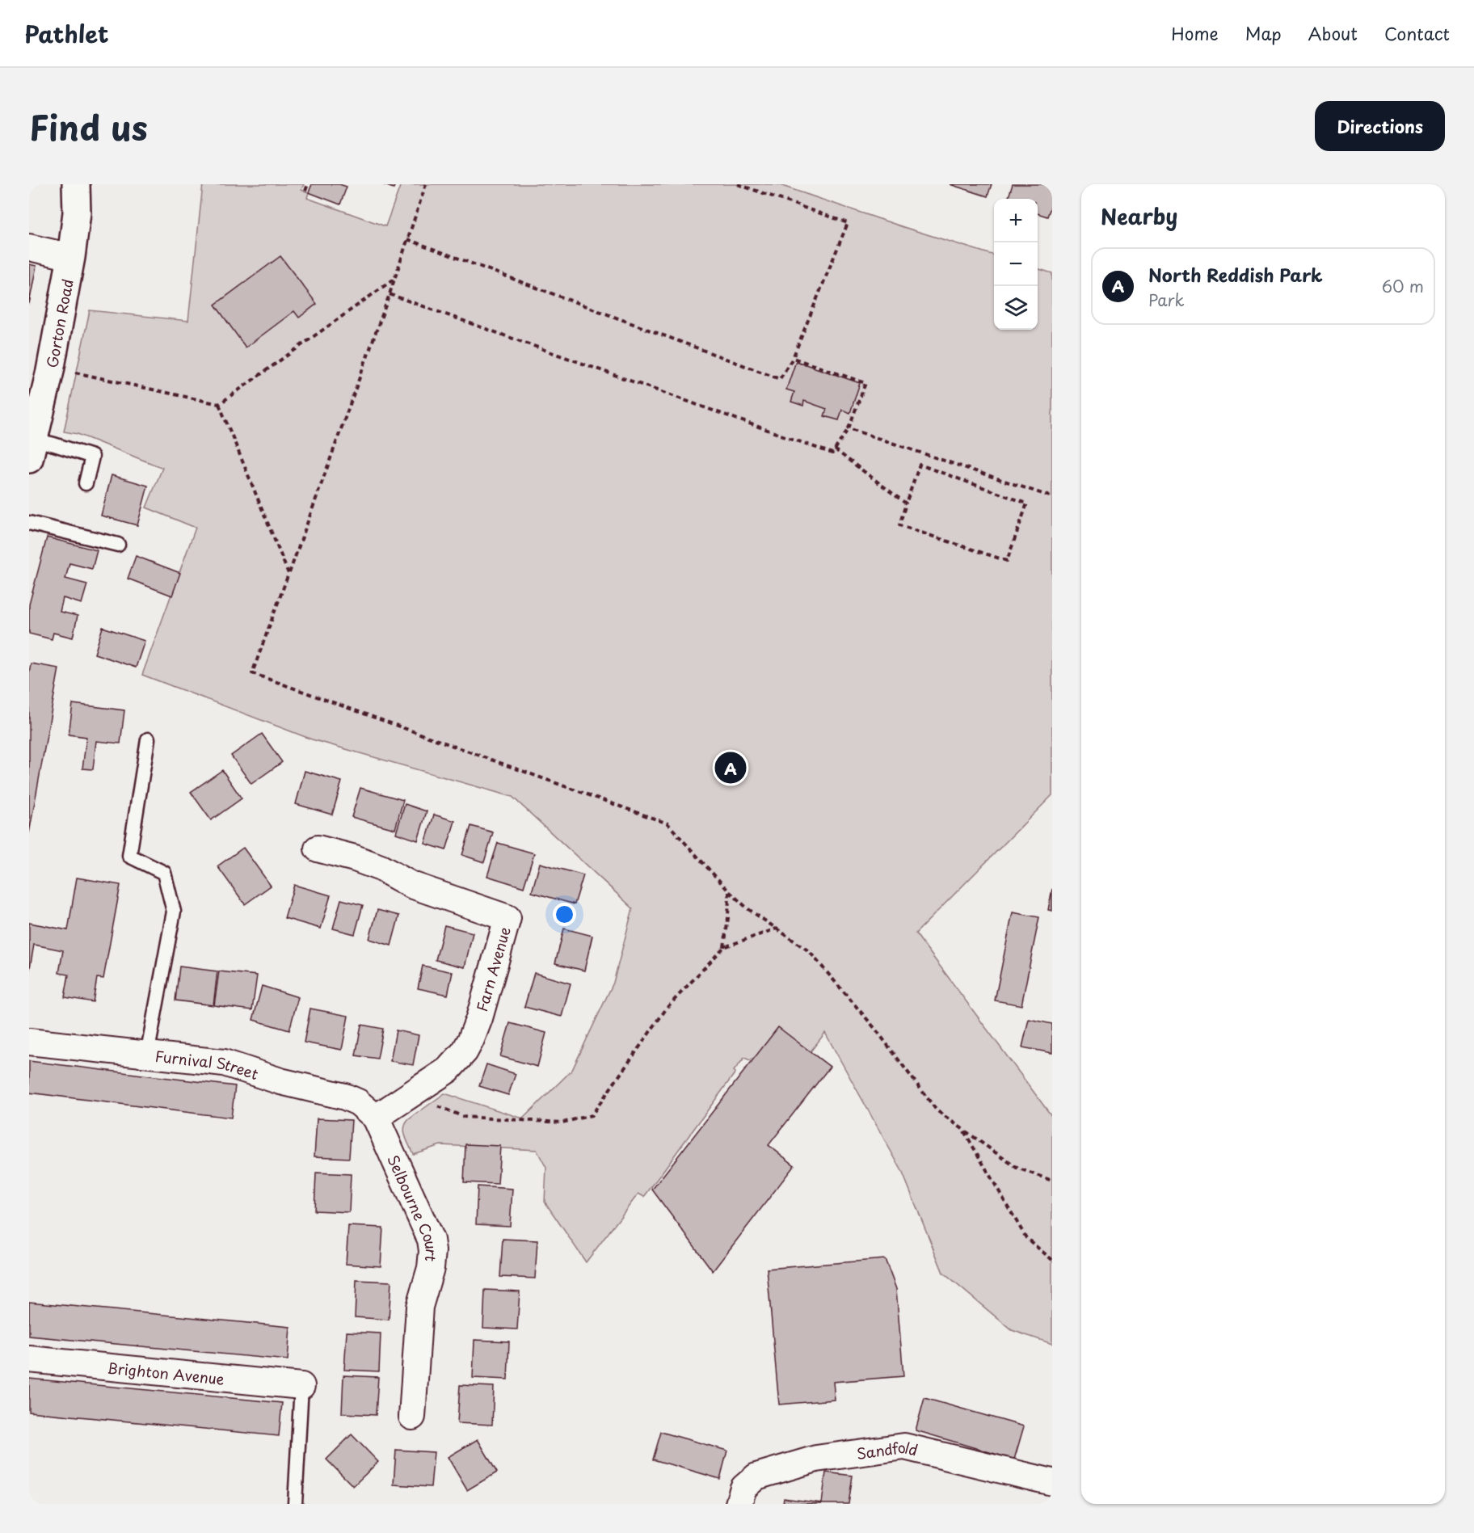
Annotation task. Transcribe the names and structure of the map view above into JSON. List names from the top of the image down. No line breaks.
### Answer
{"streets":{"main road":["Gorton Road"],"street":["Farn Avenue","Furnival Street","Selbourne Court","Brighton Avenue","Sandfold"]},"crossings":[["Farn Avenue","Furnival Street"],["Farn Avenue","Selbourne Court"],["Furnival Street","Selbourne Court"]],"page":{"header":"Pathlet","nav":["Home","Map","About","Contact"],"title":"Find us","buttons":"Directions","heading":"Nearby","map_buttons":["+","−"],"list":[{"mark":"A","name":"North Reddish Park","note":"Park","value":"60 m"}],"pins":"A"}}
